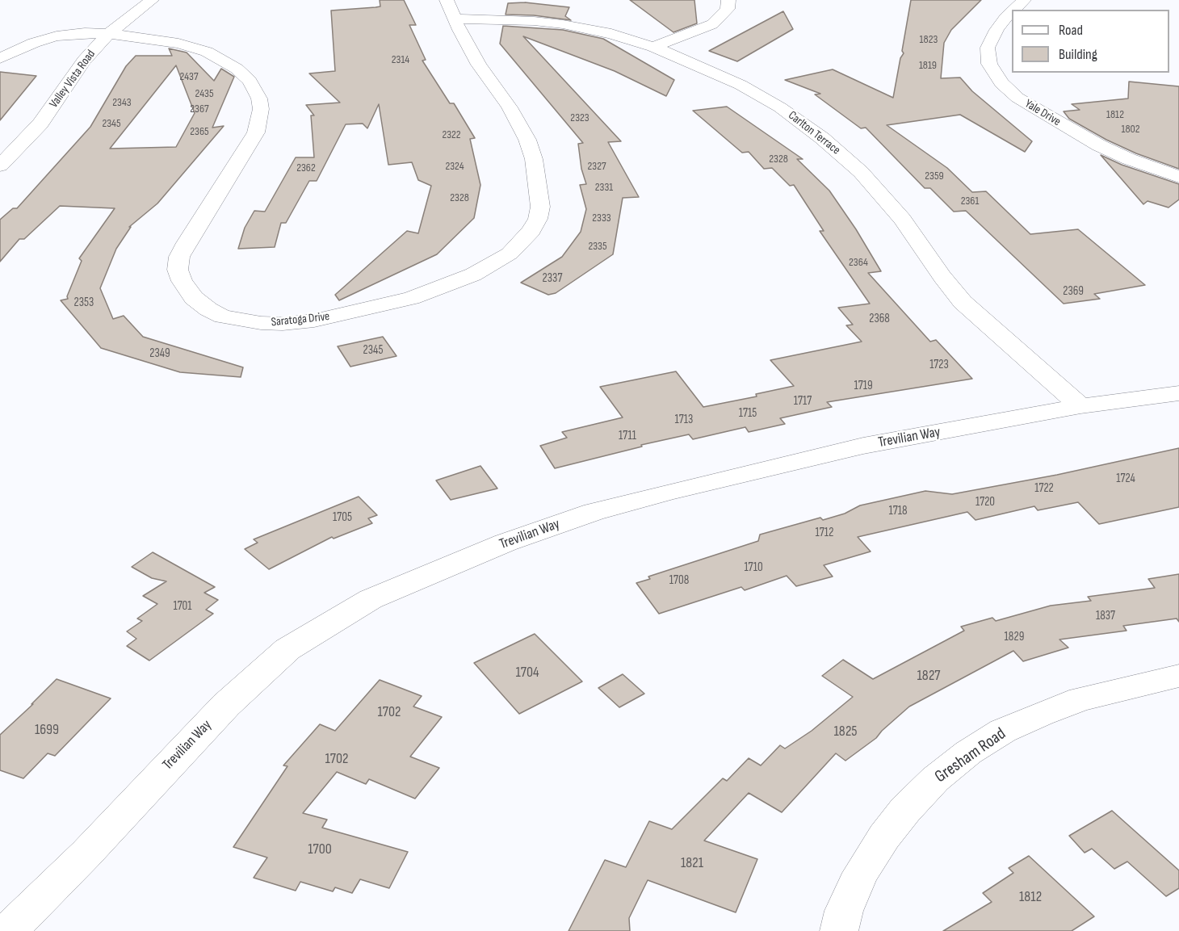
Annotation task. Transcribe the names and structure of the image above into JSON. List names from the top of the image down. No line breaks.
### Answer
{"streets":{"street":["Valley Vista Road","Yale Drive","Carlton Terrace","Saratoga Drive","Trevilian Way","Gresham Road"]},"crossings":[["Valley Vista Road","Saratoga Drive"],["Carlton Terrace","Saratoga Drive"],["Carlton Terrace","Trevilian Way"]],"house_numbers":["1823","2314","1819","2437","2435","2343","2367","1812","2323","2345","1802","2365","2322","2328","2324","2327","2362","2359","2331","2328","2361","2333","2335","2364","2337","2369","2353","2368","2345","2349","1723","1719","1717","1715","1713","1711","1724","1722","1720","1718","1705","1712","1710","1708","1701","1837","1829","1704","1827","1702","1699","1825","1702","1700","1821","1812"],"legend":["Road","Building"]}
